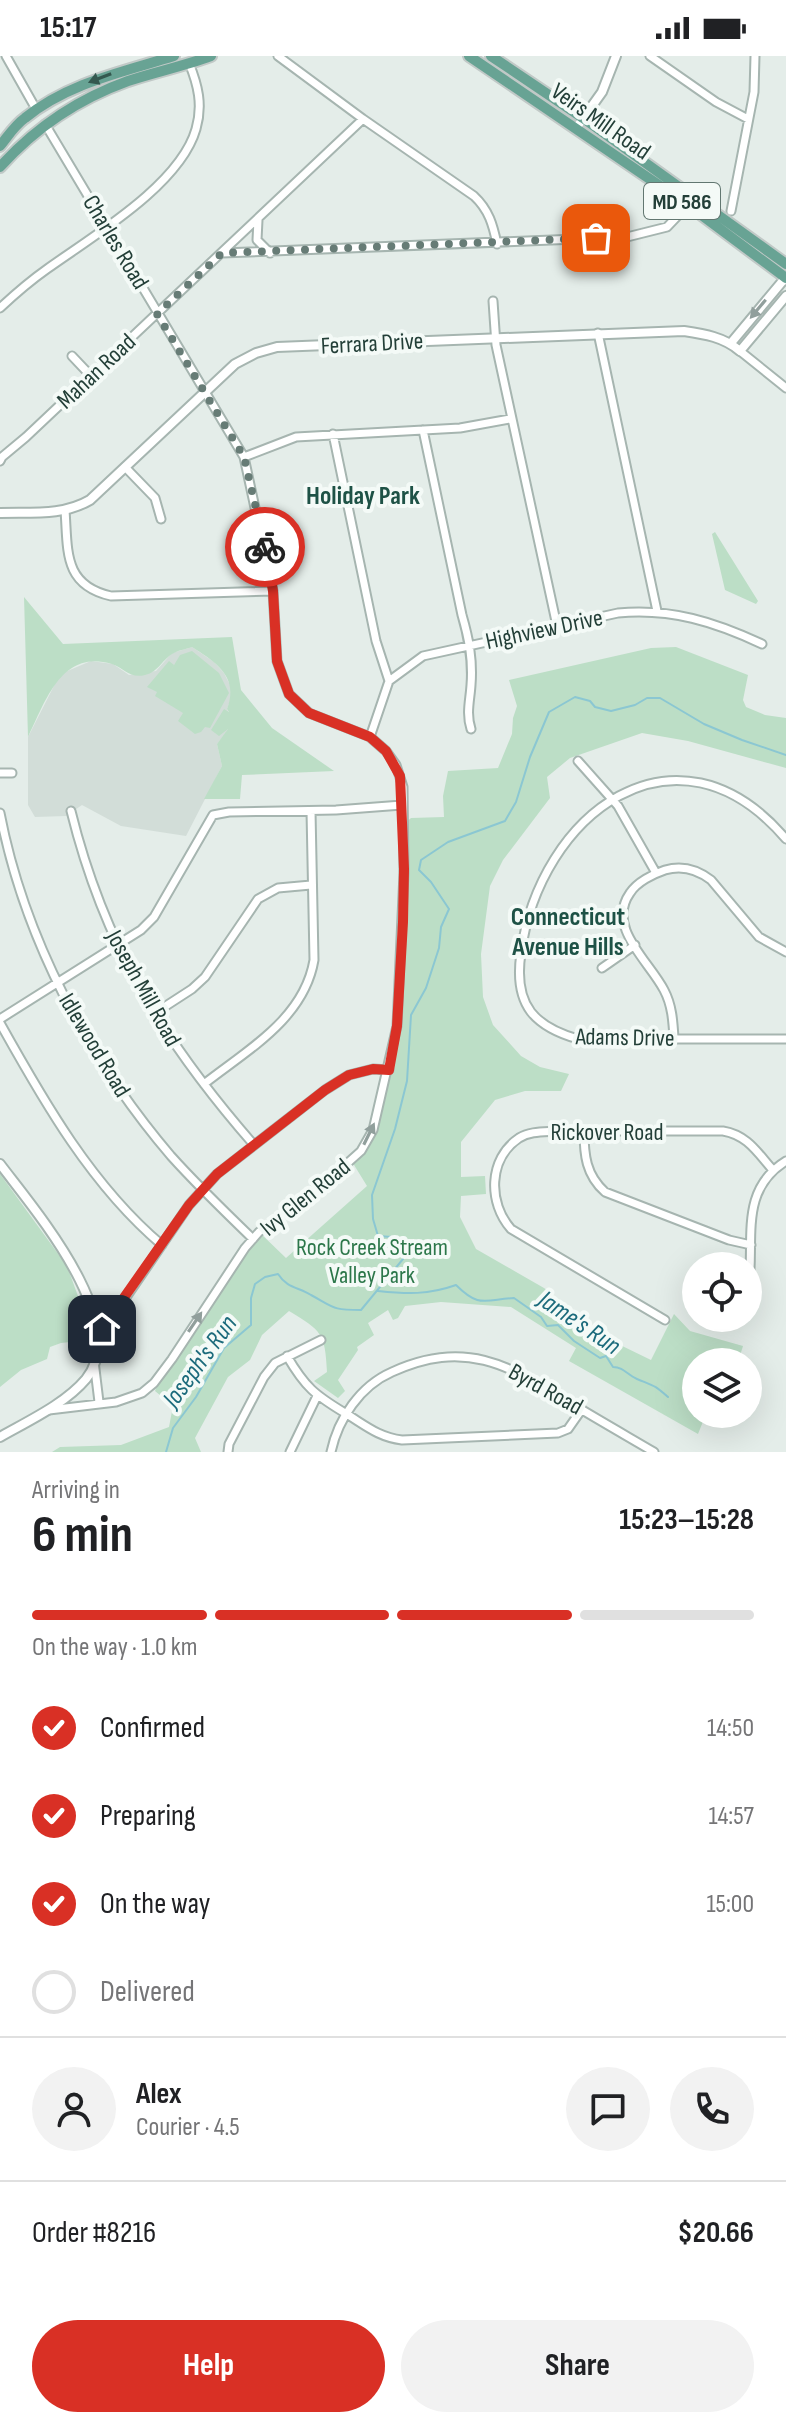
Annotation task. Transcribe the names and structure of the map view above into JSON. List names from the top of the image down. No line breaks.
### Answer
{"streets":{"main road":["Veirs Mill Road","MD 586"],"street":["Charles Road","Ferrara Drive","Mahan Road","Highview Drive","Joseph Mill Road","Adams Drive","Idlewood Road","Rickover Road","Ivy Glen Road","Byrd Road"]},"crossings":[["Charles Road","Ferrara Drive"],["Charles Road","Mahan Road"],["Charles Road","Ivy Glen Road"],["Idlewood Road","Ivy Glen Road"]],"one_way":["Ivy Glen Road"],"districts":["Holiday Park","Connecticut Avenue Hills"],"water":["Jame's Run","Joseph's Run"],"parks":["Rock Creek Stream Valley Park"],"page":{"status":"15:17","heading":["6 min","Arriving in","15:23–15:28"],"panel":["Alex","Courier · 4.5","Order #8216","$20.66"],"bar":"On the way · 1.0 km","list":[["Confirmed","14:50"],["Preparing","14:57"],["On the way","15:00"],"Delivered"],"buttons":["Help","Share"]}}
